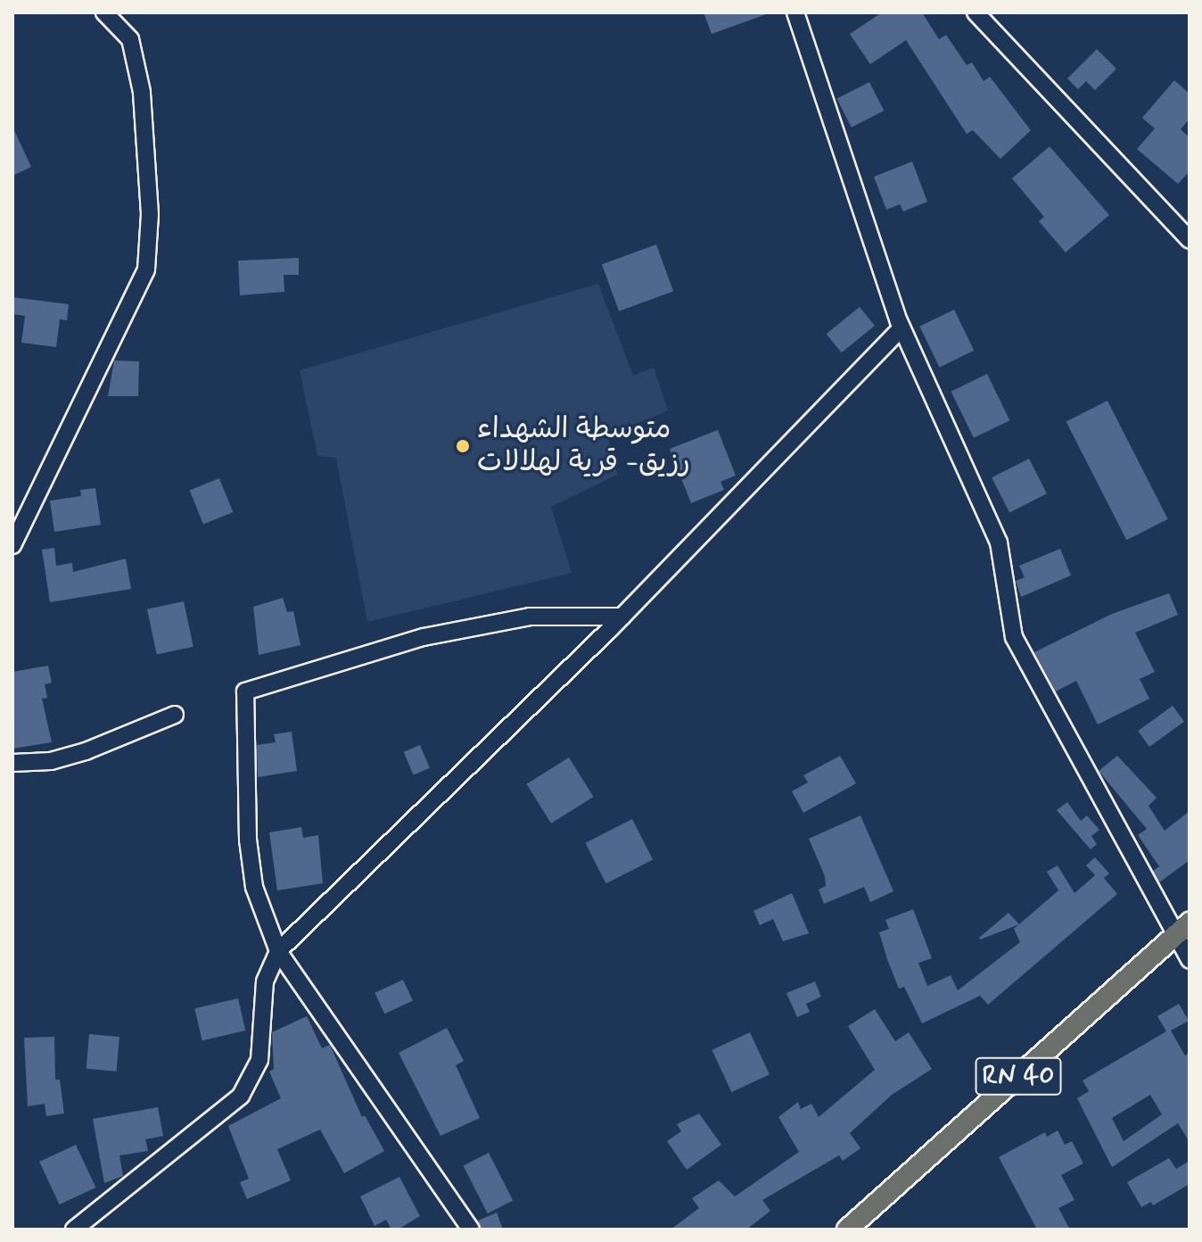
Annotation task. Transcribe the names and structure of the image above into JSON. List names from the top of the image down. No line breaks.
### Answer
{"streets":{"main road":["RN 40"]},"places":["متوسطة الشهداء رزيق- قرية لهلالات"]}
